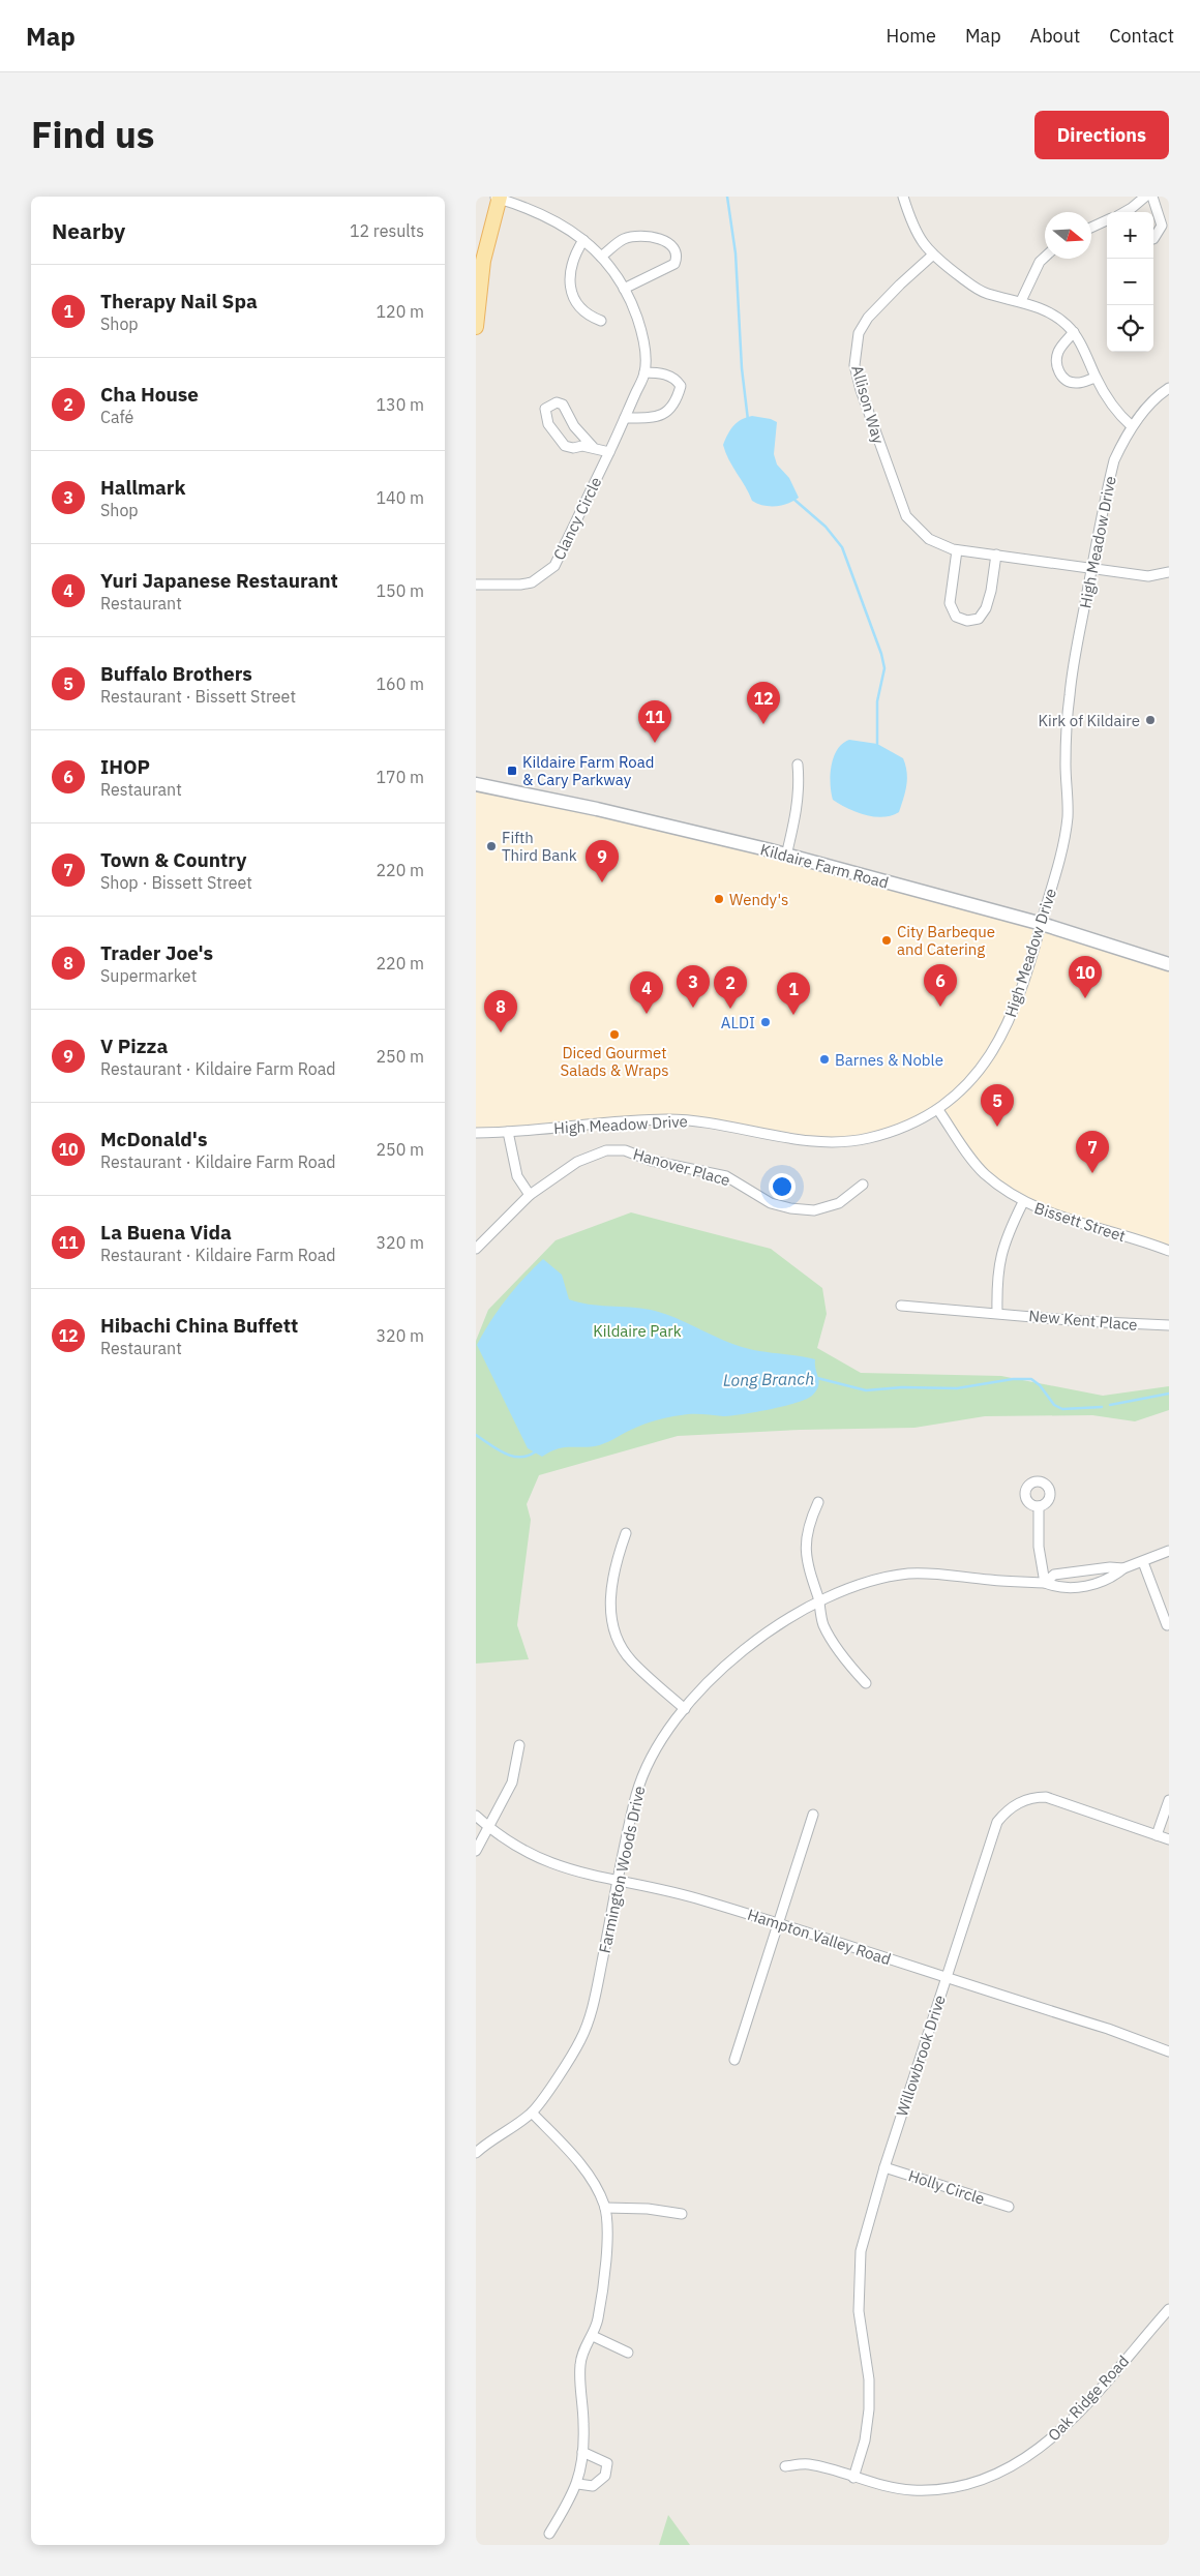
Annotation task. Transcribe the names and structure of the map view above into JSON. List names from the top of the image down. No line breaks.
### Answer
{"streets":{"main road":["Kildaire Farm Road"],"street":["Allison Way","Clancy Circle","High Meadow Drive","Hanover Place","Bissett Street","New Kent Place","Farmington Woods Drive","Hampton Valley Road","Willowbrook Drive","Holly Circle","Oak Ridge Road"]},"crossings":[["Allison Way","High Meadow Drive"],["High Meadow Drive","Kildaire Farm Road"],["High Meadow Drive","Bissett Street"],["Farmington Woods Drive","Hampton Valley Road"],["Hampton Valley Road","Willowbrook Drive"],["Willowbrook Drive","Holly Circle"],["Willowbrook Drive","Oak Ridge Road"]],"water":["Long Branch"],"parks":["Kildaire Park"],"places":{"other":["Kirk of Kildaire","Fifth Third Bank","Wendy's","City Barbeque and Catering","ALDI","Diced Gourmet Salads & Wraps","Barnes & Noble"],"transit":["Kildaire Farm Road & Cary Parkway"]},"north":"right","page":{"header":"Map","nav":["Home","Map","About","Contact"],"title":"Find us","buttons":"Directions","heading":["Nearby","12 results"],"map_buttons":["+","−"],"list":[{"mark":"1","name":"Therapy Nail Spa","note":"Shop","value":"120 m"},{"mark":"2","name":"Cha House","note":"Café","value":"130 m"},{"mark":"3","name":"Hallmark","note":"Shop","value":"140 m"},{"mark":"4","name":"Yuri Japanese Restaurant","note":"Restaurant","value":"150 m"},{"mark":"5","name":"Buffalo Brothers","note":"Restaurant · Bissett Street","value":"160 m"},{"mark":"6","name":"IHOP","note":"Restaurant","value":"170 m"},{"mark":"7","name":"Town & Country","note":"Shop · Bissett Street","value":"220 m"},{"mark":"8","name":"Trader Joe's","note":"Supermarket","value":"220 m"},{"mark":"9","name":"V Pizza","note":"Restaurant · Kildaire Farm Road","value":"250 m"},{"mark":"10","name":"McDonald's","note":"Restaurant · Kildaire Farm Road","value":"250 m"},{"mark":"11","name":"La Buena Vida","note":"Restaurant · Kildaire Farm Road","value":"320 m"},{"mark":"12","name":"Hibachi China Buffett","note":"Restaurant","value":"320 m"}],"pins":["12","11","9","10","6","3","2","4","1","8","5","7"]}}
